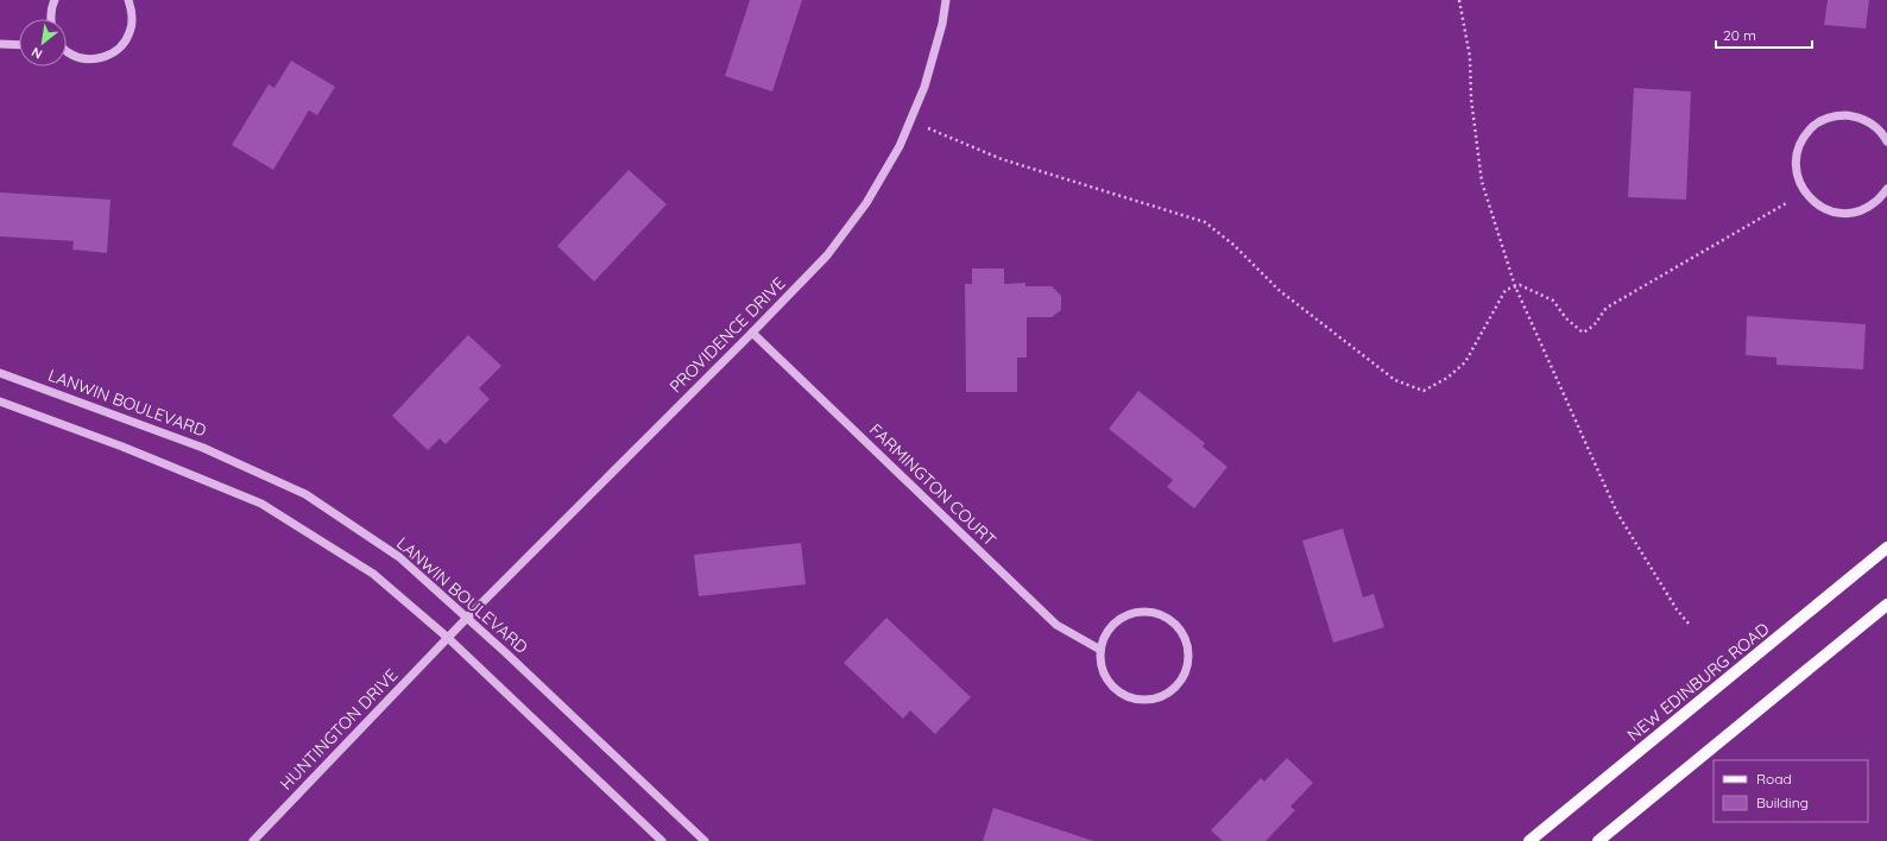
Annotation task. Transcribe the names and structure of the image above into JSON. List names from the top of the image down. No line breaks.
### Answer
{"streets":{"main road":["NEW EDINBURG ROAD"],"street":["PROVIDENCE DRIVE","LANWIN BOULEVARD","FARMINGTON COURT","HUNTINGTON DRIVE"]},"crossings":[["PROVIDENCE DRIVE","LANWIN BOULEVARD"],["PROVIDENCE DRIVE","FARMINGTON COURT"],["PROVIDENCE DRIVE","HUNTINGTON DRIVE"]],"legend":["Road","Building"],"scale_bar":"20 m","north":"bottom left"}
